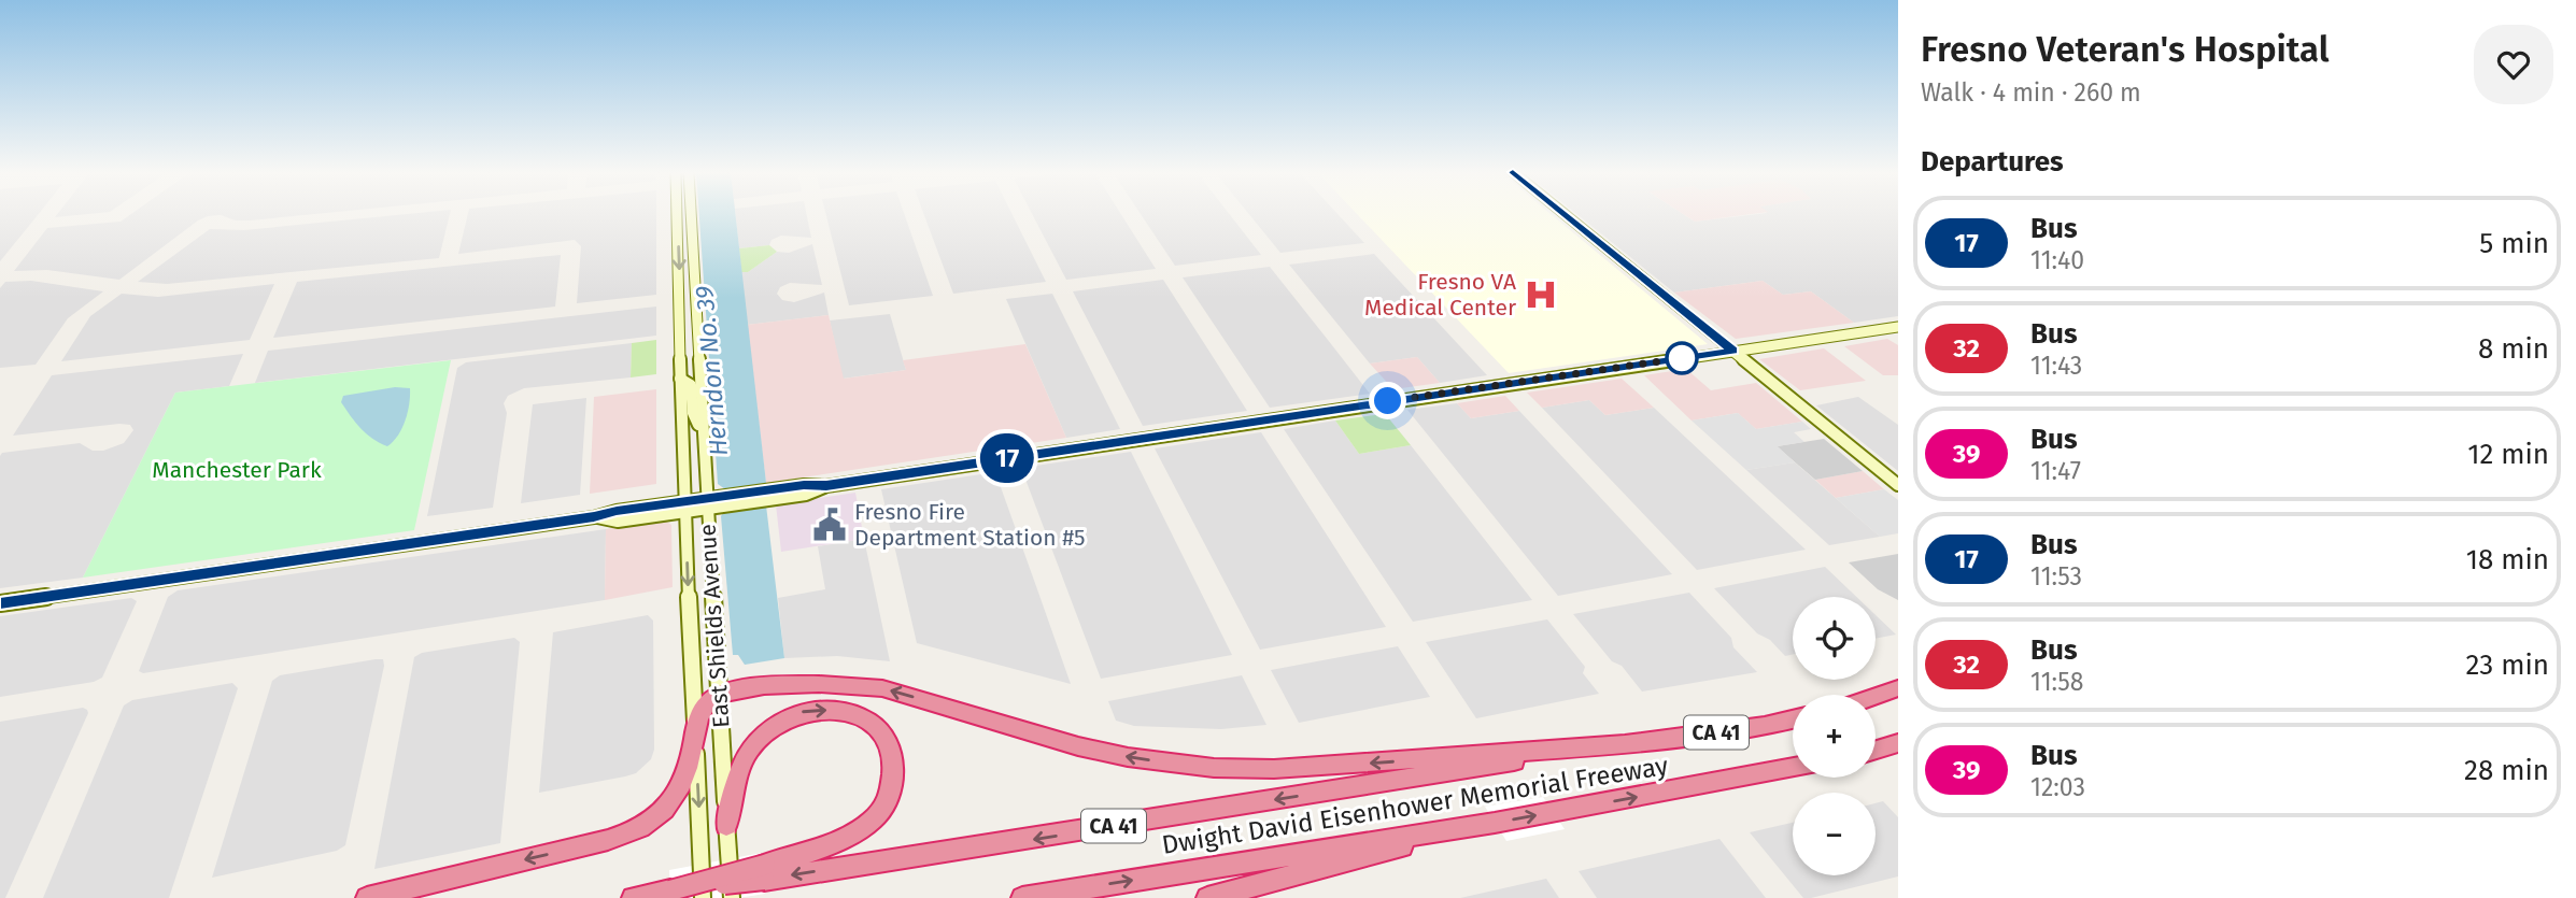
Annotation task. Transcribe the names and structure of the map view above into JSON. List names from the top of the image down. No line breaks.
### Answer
{"streets":{"highway":["CA 41","Dwight David Eisenhower Memorial Freeway"],"main road":["East Shields Avenue"]},"water":["Herndon No. 39"],"parks":["Manchester Park"],"places":{"hospital":["Fresno VA Medical Center"],"public building":["Fresno Fire Department Station #5"]},"lines":["bus line 17"],"page":{"on_map":"17","heading":[["Fresno Veteran's Hospital","Walk · 4 min · 260 m"],"Departures"],"list":[{"mark":"17","name":"Bus","note":"11:40","value":"5 min"},{"mark":"32","name":"Bus","note":"11:43","value":"8 min"},{"mark":"39","name":"Bus","note":"11:47","value":"12 min"},{"mark":"17","name":"Bus","note":"11:53","value":"18 min"},{"mark":"32","name":"Bus","note":"11:58","value":"23 min"},{"mark":"39","name":"Bus","note":"12:03","value":"28 min"}],"map_buttons":["+","−"]}}
